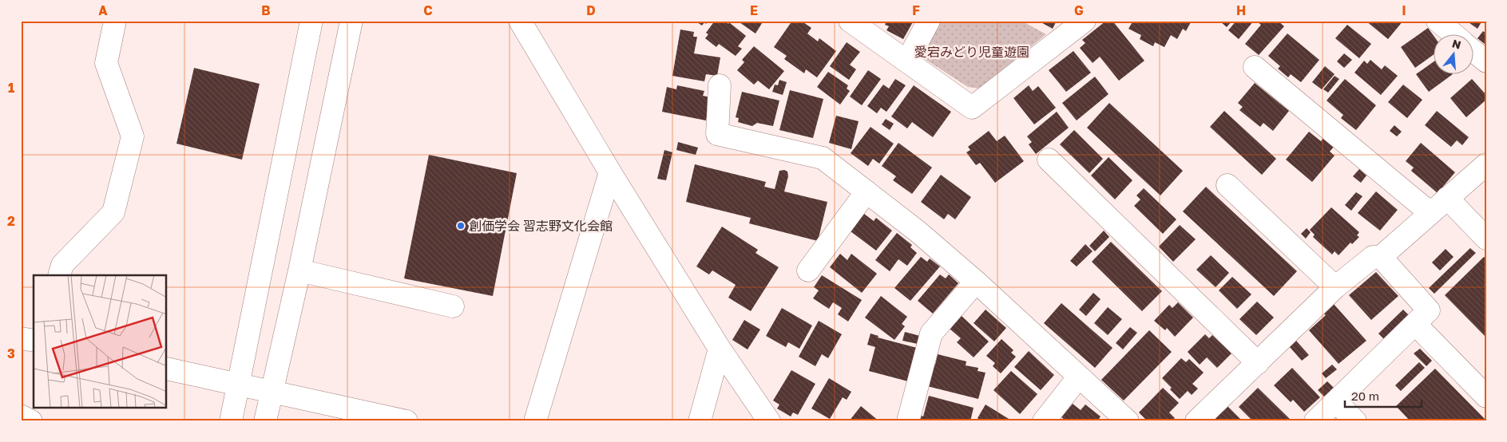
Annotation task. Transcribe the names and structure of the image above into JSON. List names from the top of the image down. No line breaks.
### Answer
{"parks":["愛宕みどり児童遊園"],"places":["創価学会 習志野文化会館"],"scale_bar":"20 m","north":"top","grid":{"columns":["A","B","C","D","E","F","G","H","I"],"rows":["1","2","3"]}}
